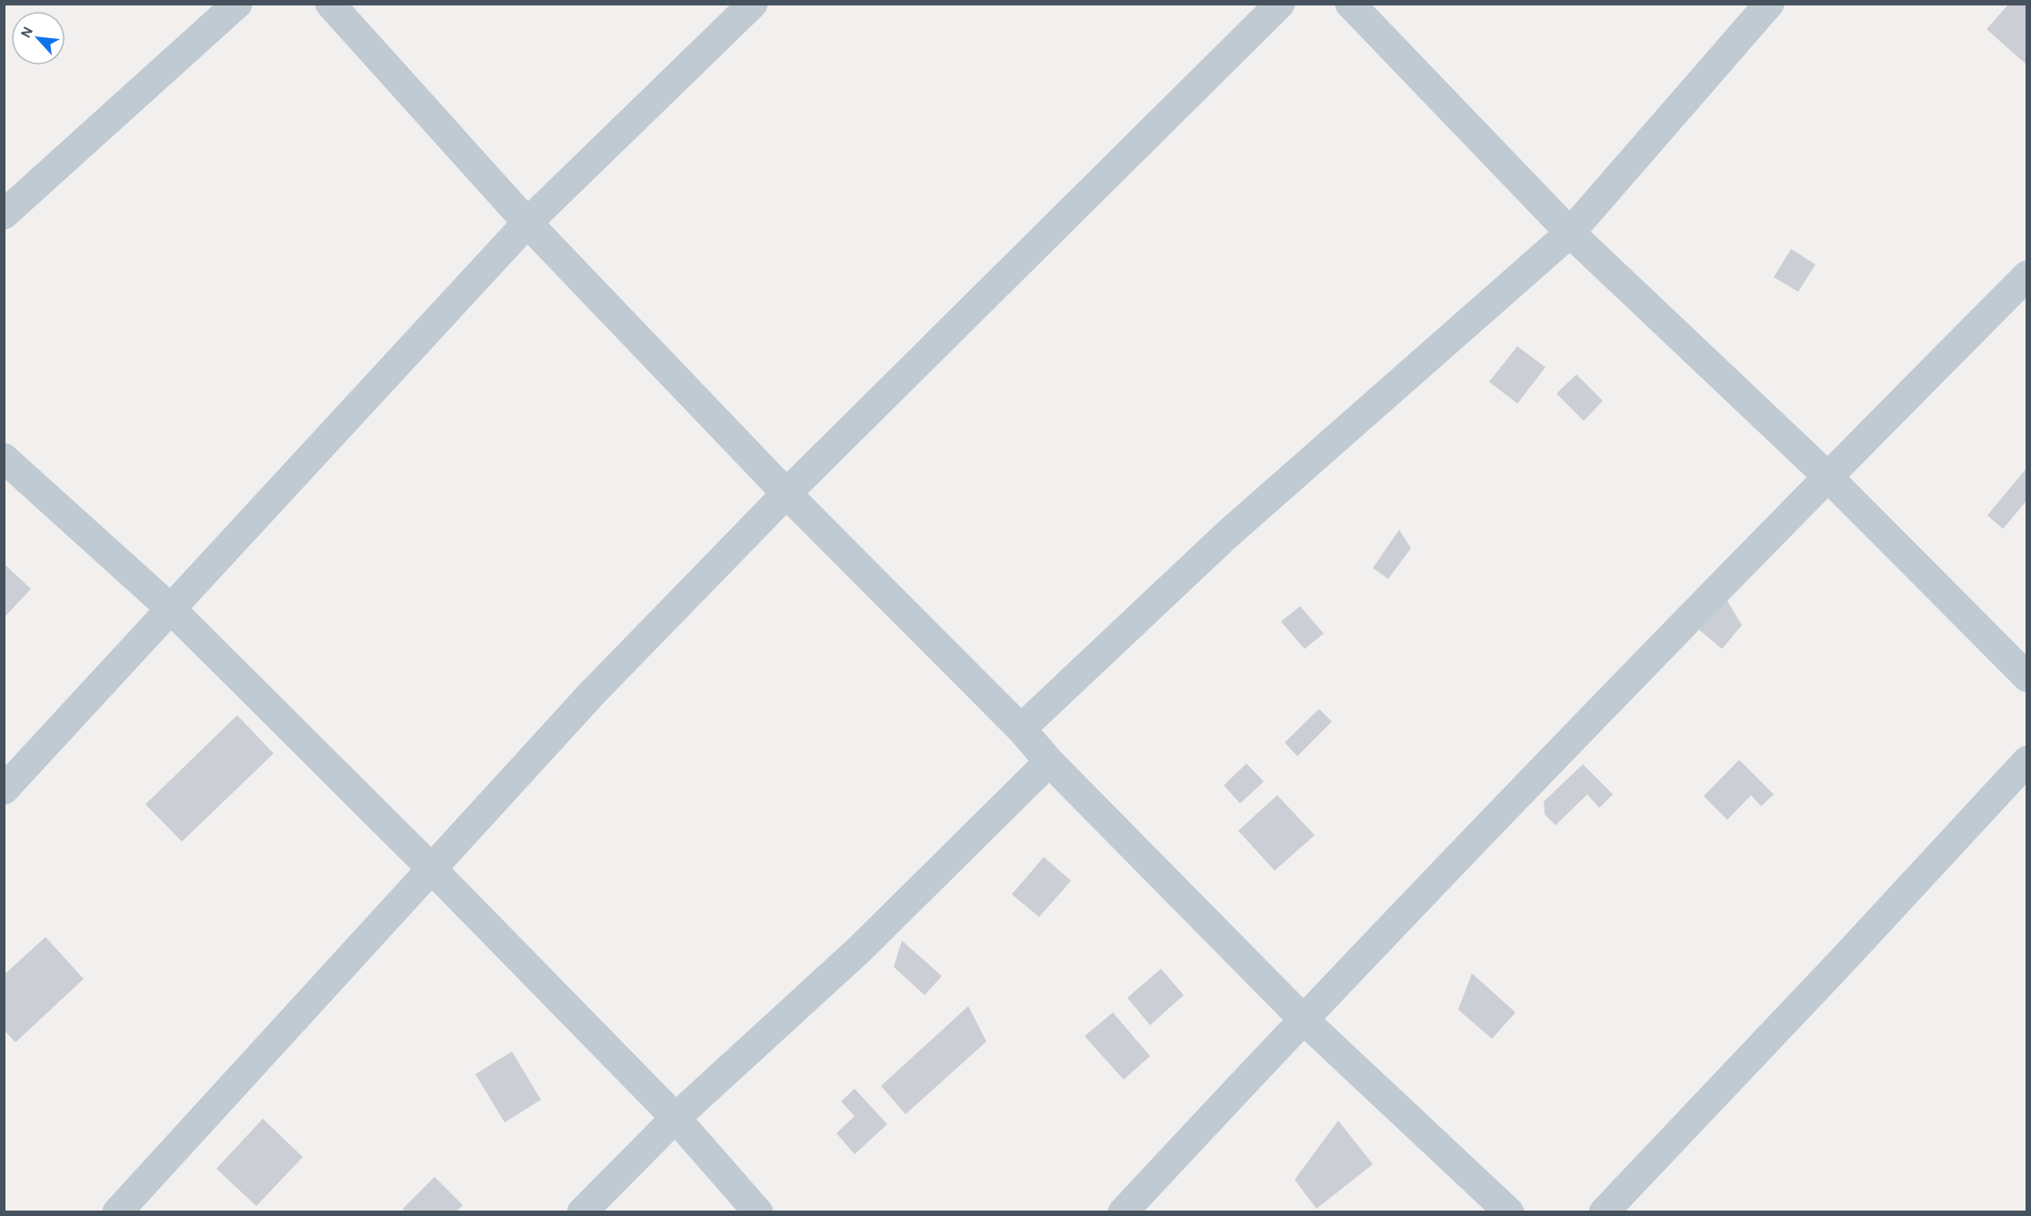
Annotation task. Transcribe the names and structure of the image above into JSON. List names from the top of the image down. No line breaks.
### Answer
{"north":"top left"}
